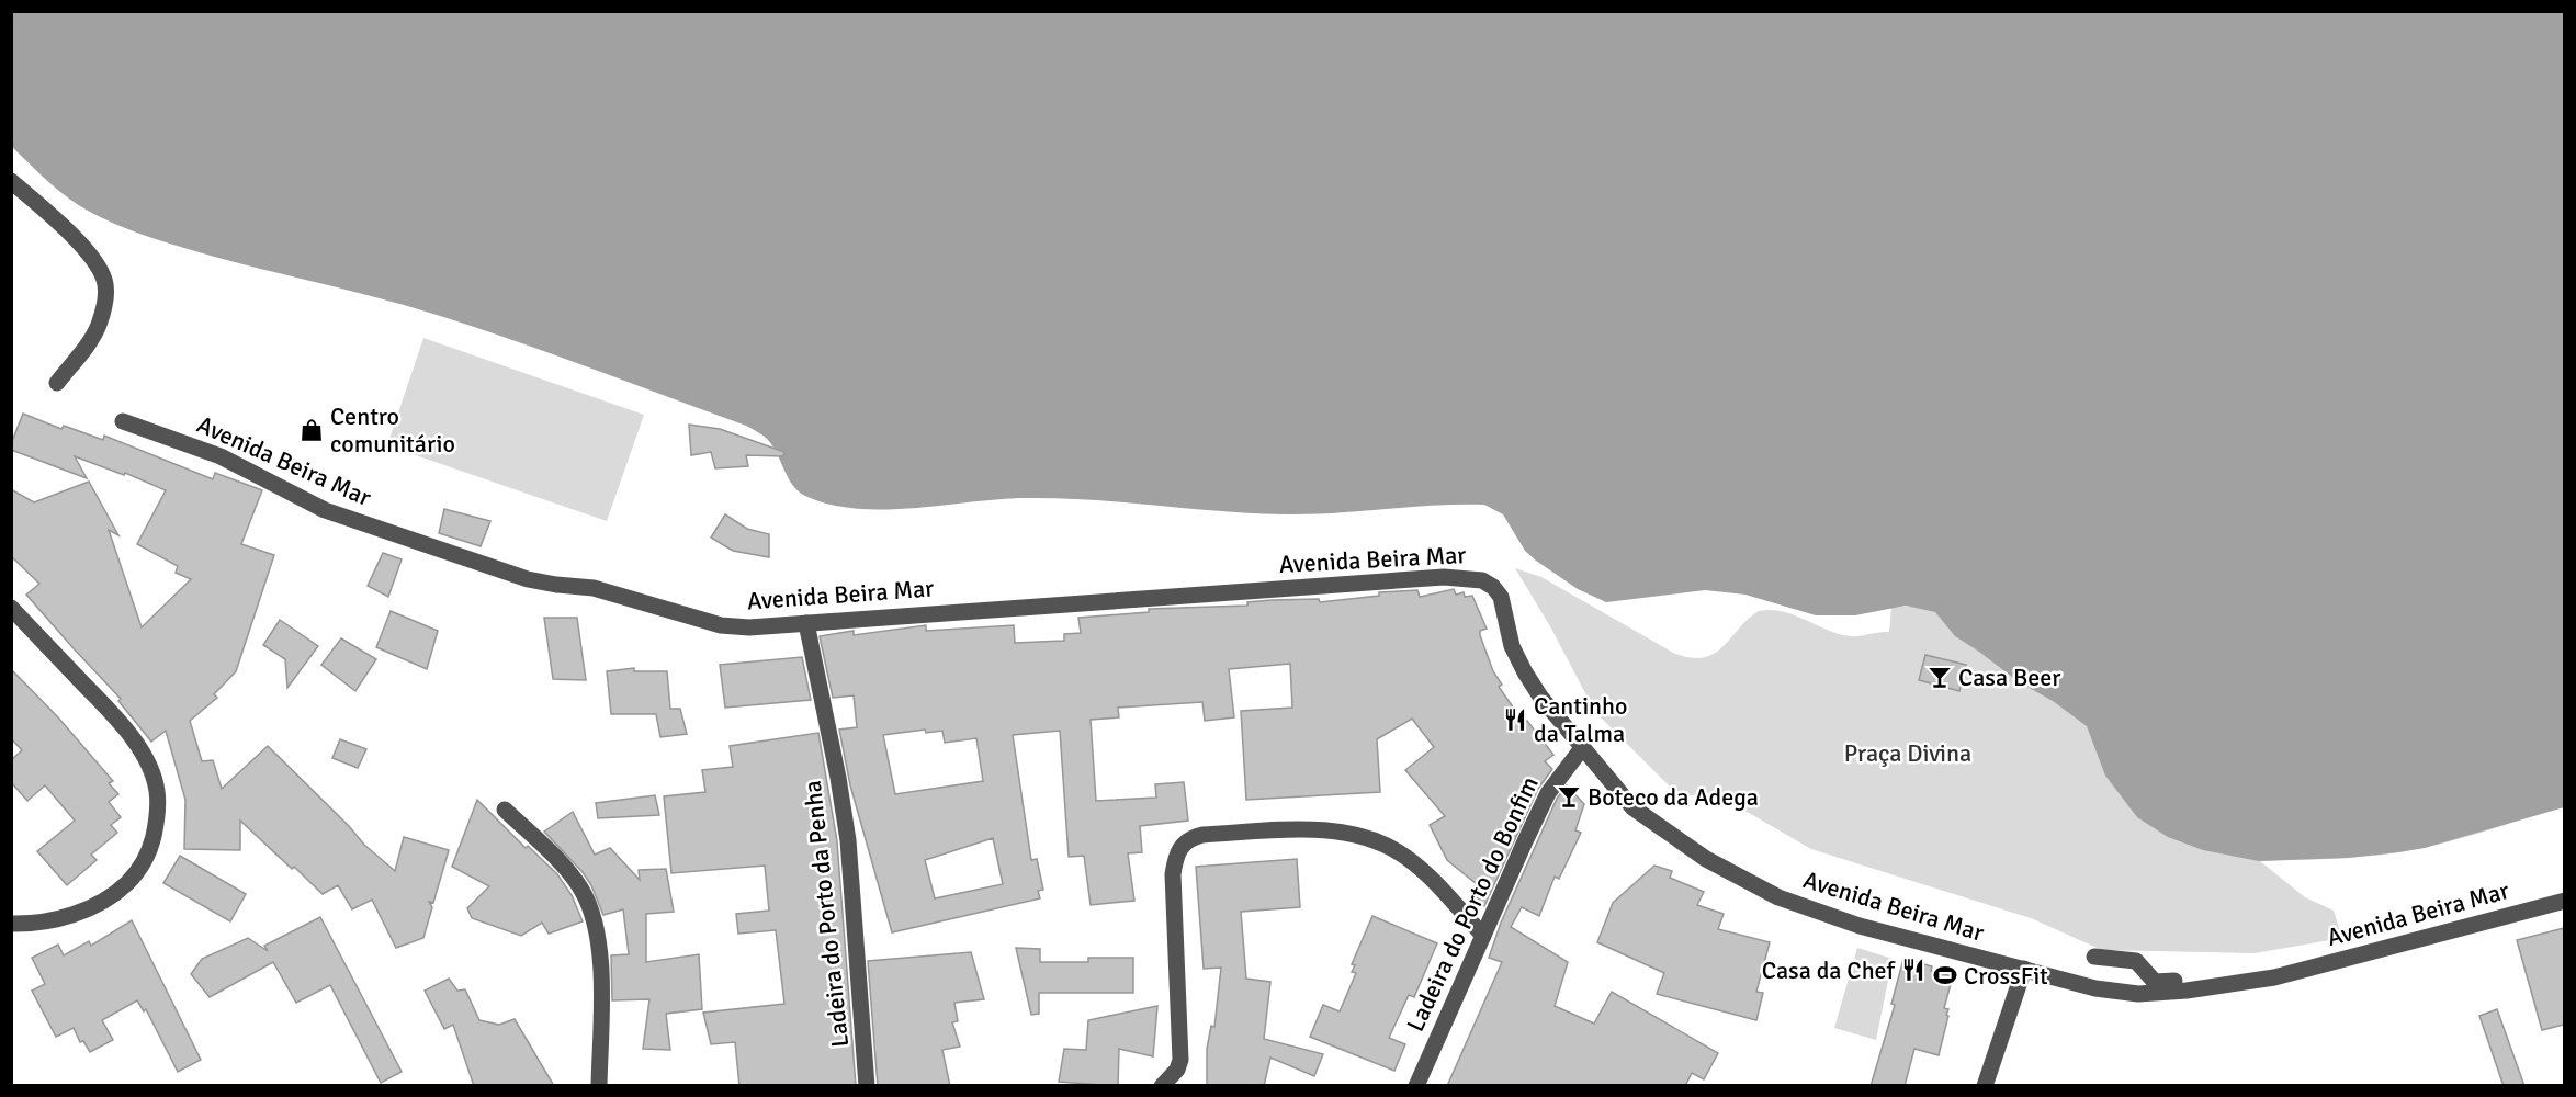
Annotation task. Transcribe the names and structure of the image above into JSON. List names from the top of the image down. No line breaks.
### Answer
{"streets":{"street":["Avenida Beira Mar","Ladeira do Porto do Bonfim","Ladeira do Porto da Penha"]},"crossings":[["Avenida Beira Mar","Ladeira do Porto do Bonfim"],["Avenida Beira Mar","Ladeira do Porto da Penha"]],"parks":["Praça Divina"],"places":{"shop":["Centro comunitário"],"bar":["Casa Beer","Boteco da Adega"],"restaurant":["Cantinho da Talma","Casa da Chef"],"sports":["CrossFit"]}}
